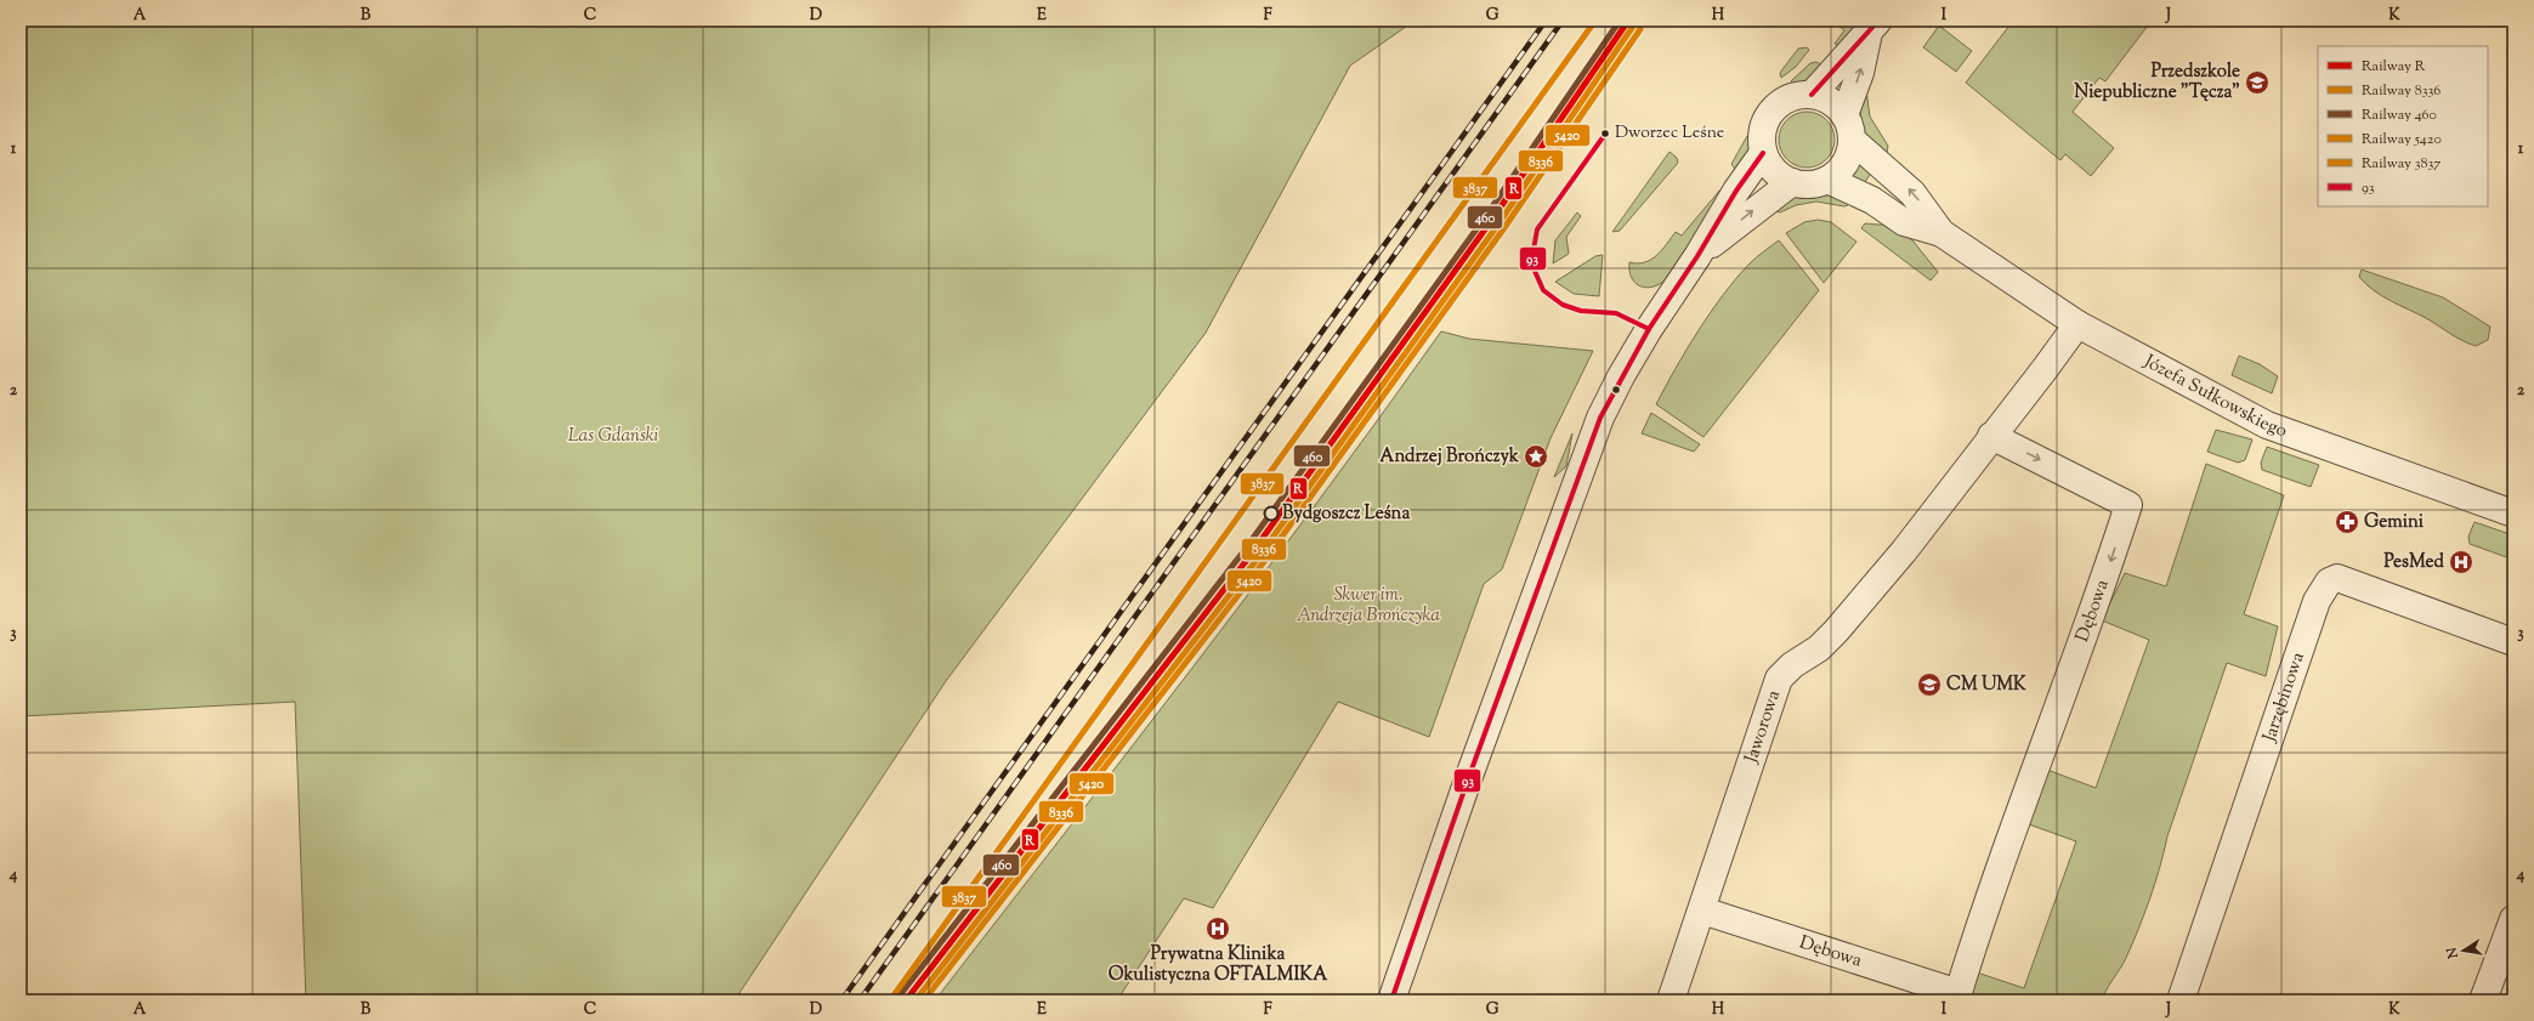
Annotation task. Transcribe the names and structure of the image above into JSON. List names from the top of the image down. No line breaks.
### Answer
{"streets":{"street":["Józefa Sułkowskiego","Dębowa","Jarzębinowa","Jaworowa"]},"crossings":[["Dębowa","Jaworowa"]],"one_way":["Dębowa"],"parks":["Las Gdański","Skwer im. Andrzeja Brończyka"],"places":{"school or university":["Przedszkole Niepubliczne \"Tęcza\"","CM UMK"],"other":["Dworzec Leśne","Bydgoszcz Leśna"],"place":["Andrzej Brończyk"],"pharmacy":["Gemini"],"hospital":["PesMed","Prywatna Klinika Okulistyczna OFTALMIKA"]},"lines":["rail line R","rail line 460","transit line 93","rail line 8336","rail line 3837","rail line 5420"],"legend":["Railway R","Railway 8336","Railway 460","Railway 5420","Railway 3837","93"],"north":"left","grid":{"columns":["A","B","C","D","E","F","G","H","I","J","K"],"rows":["1","2","3","4"]}}
